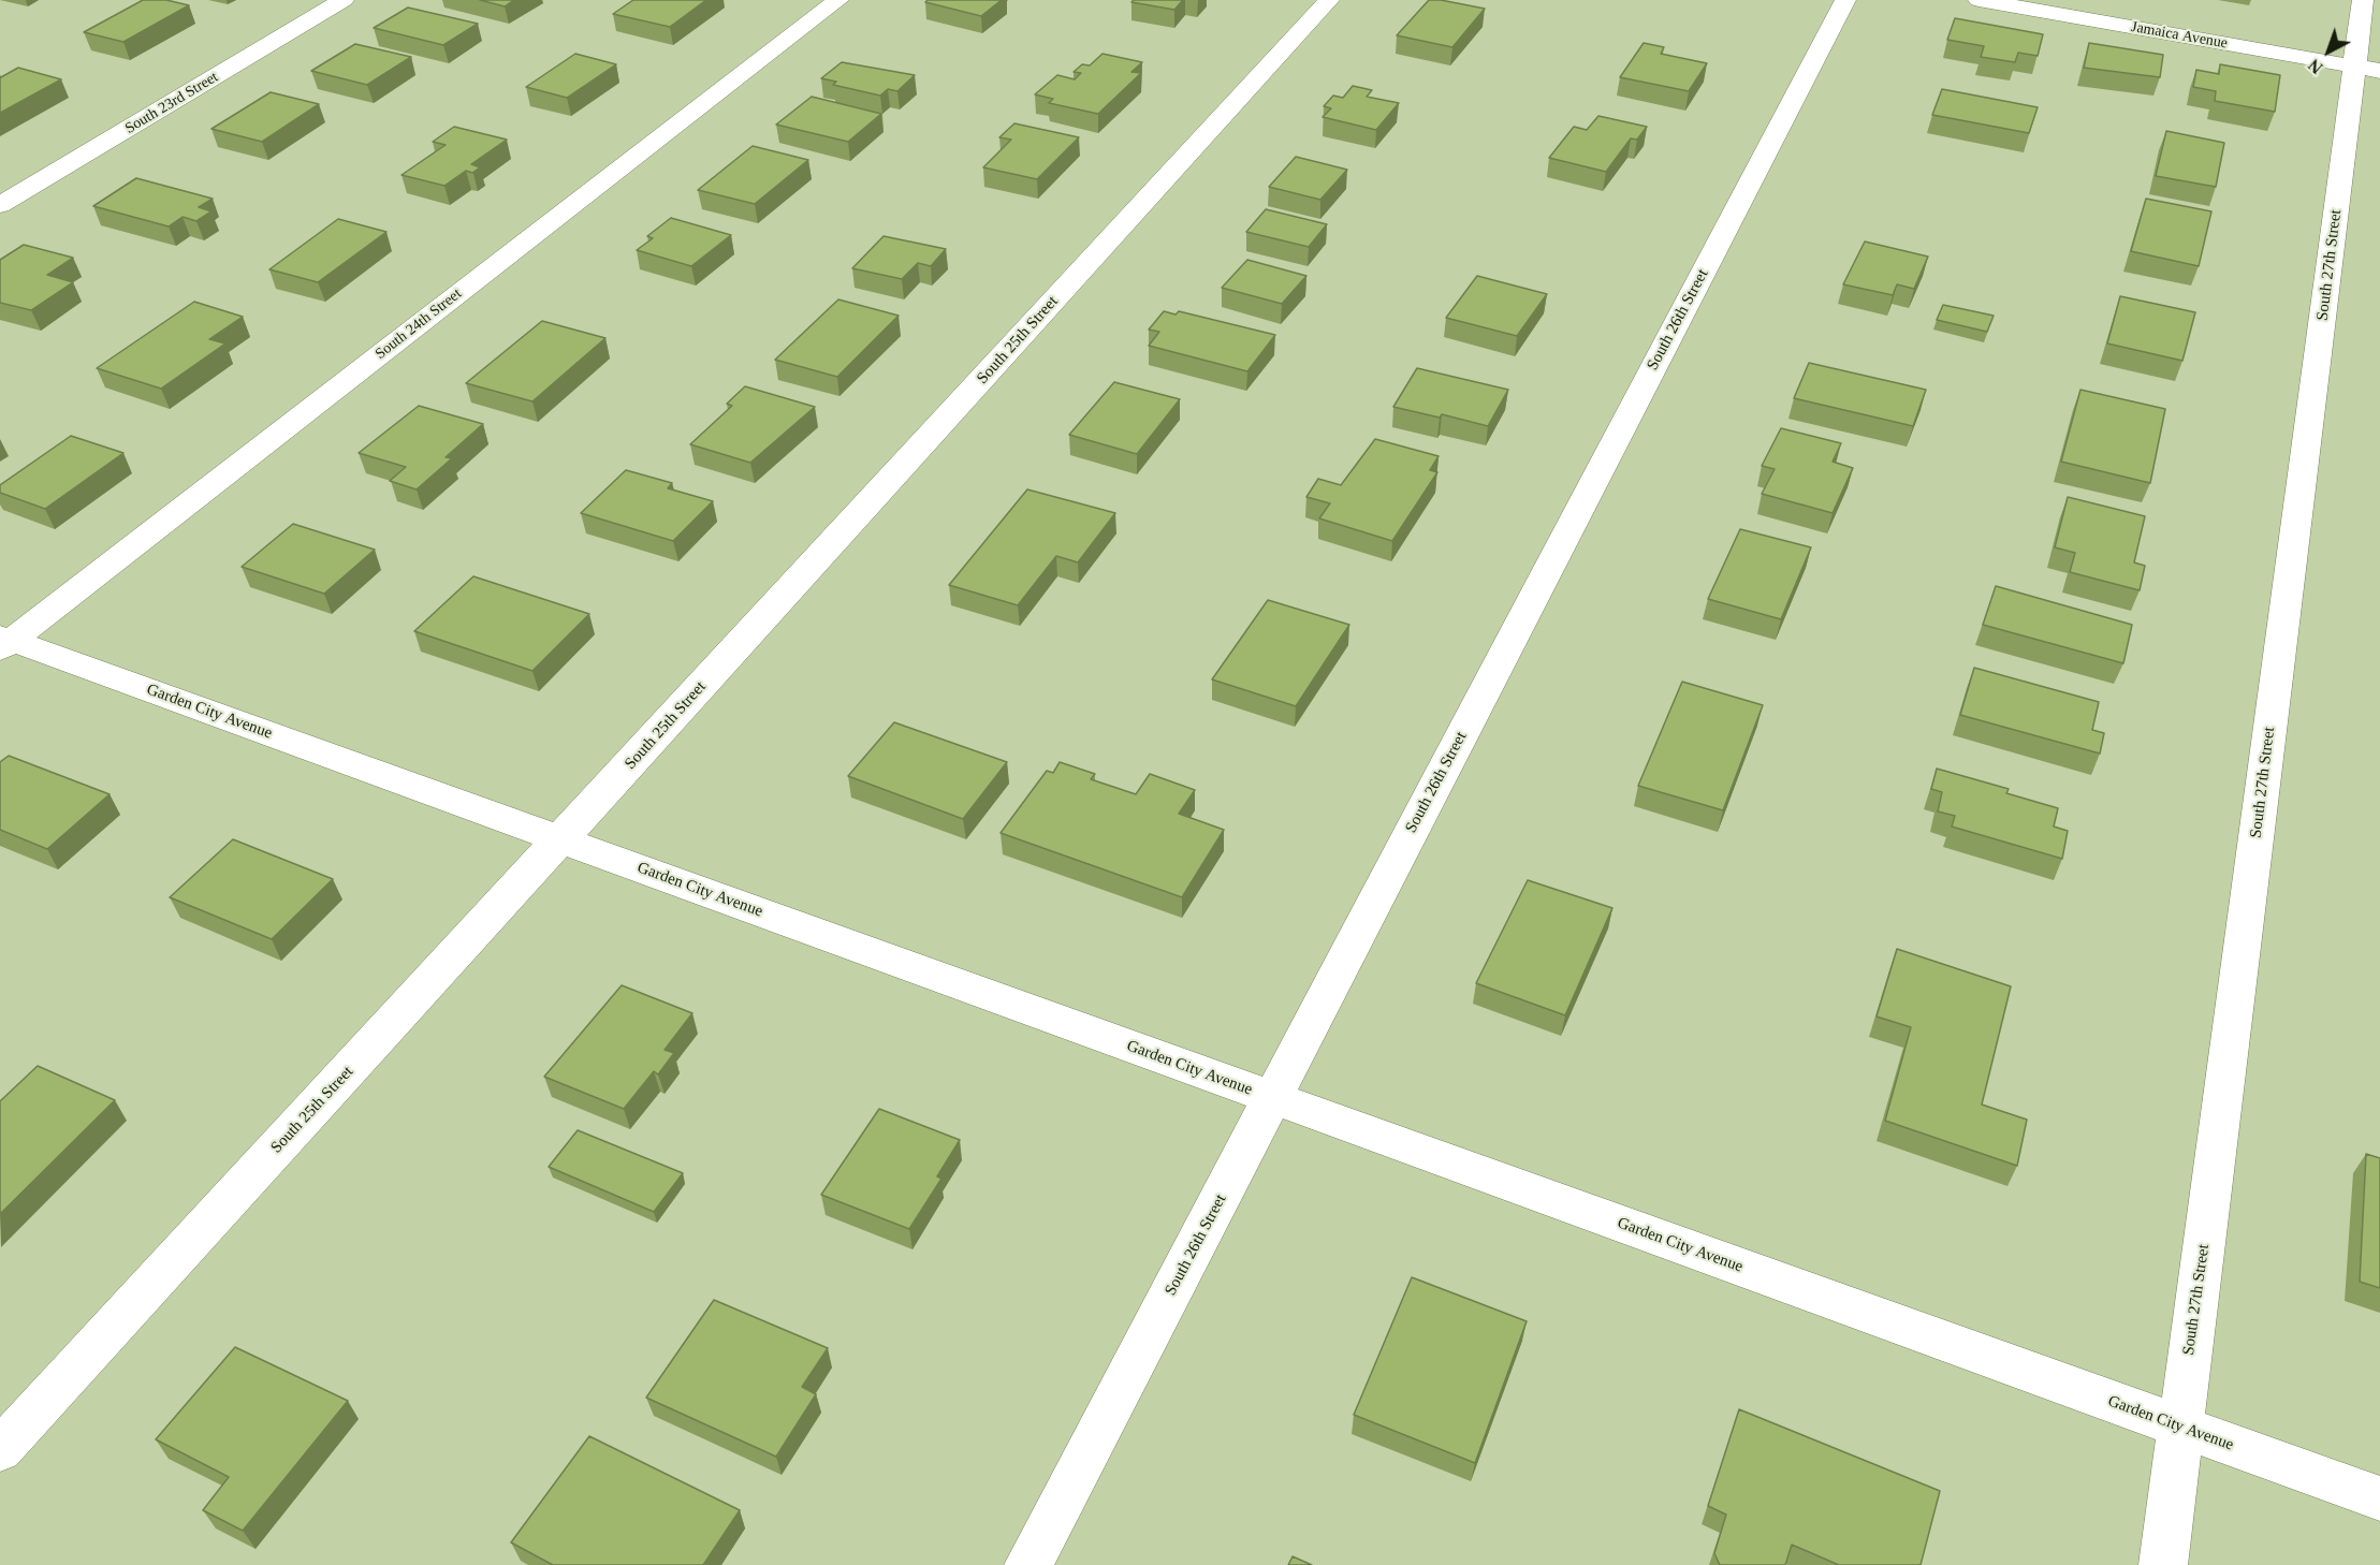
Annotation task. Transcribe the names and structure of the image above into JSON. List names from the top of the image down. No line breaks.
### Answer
{"streets":{"street":["Jamaica Avenue","South 23rd Street","South 27th Street","South 26th Street","South 24th Street","South 25th Street","Garden City Avenue"]},"crossings":[["Jamaica Avenue","South 27th Street"],["South 27th Street","Garden City Avenue"],["South 26th Street","Garden City Avenue"],["South 24th Street","Garden City Avenue"],["South 25th Street","Garden City Avenue"]],"north":"bottom left"}
